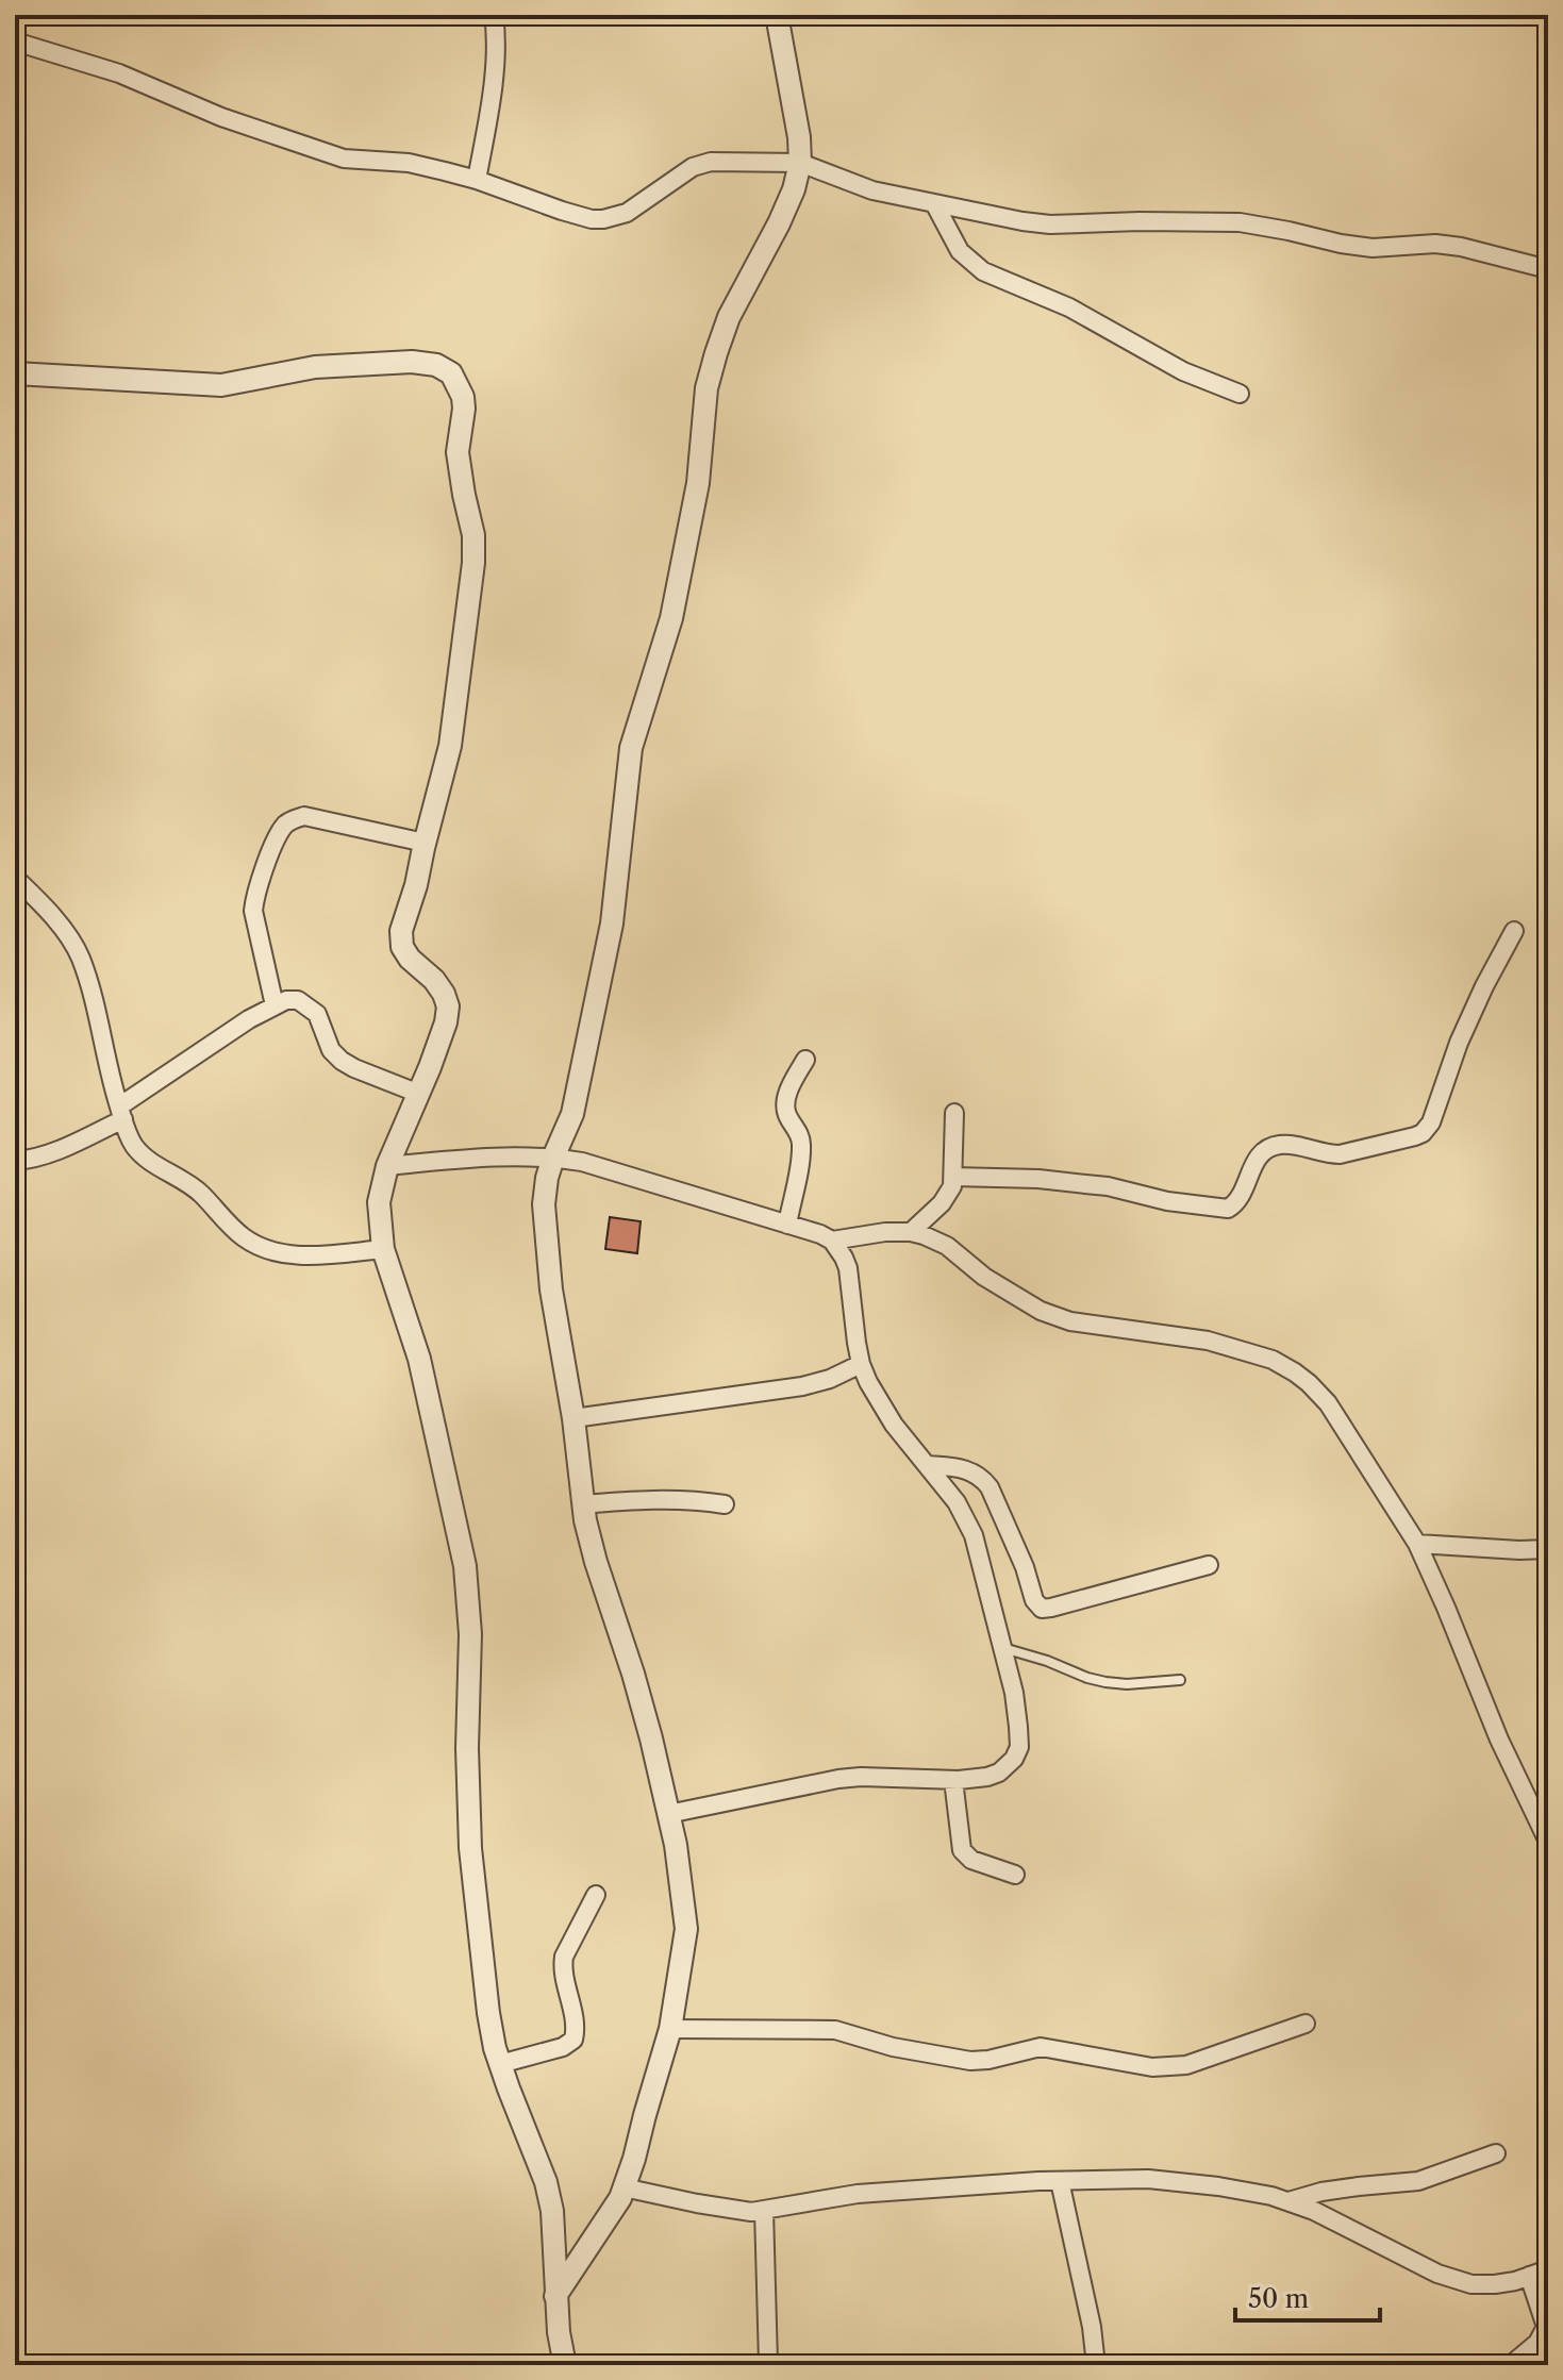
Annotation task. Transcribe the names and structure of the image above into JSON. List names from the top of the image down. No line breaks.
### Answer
{"scale_bar":"50 m"}
